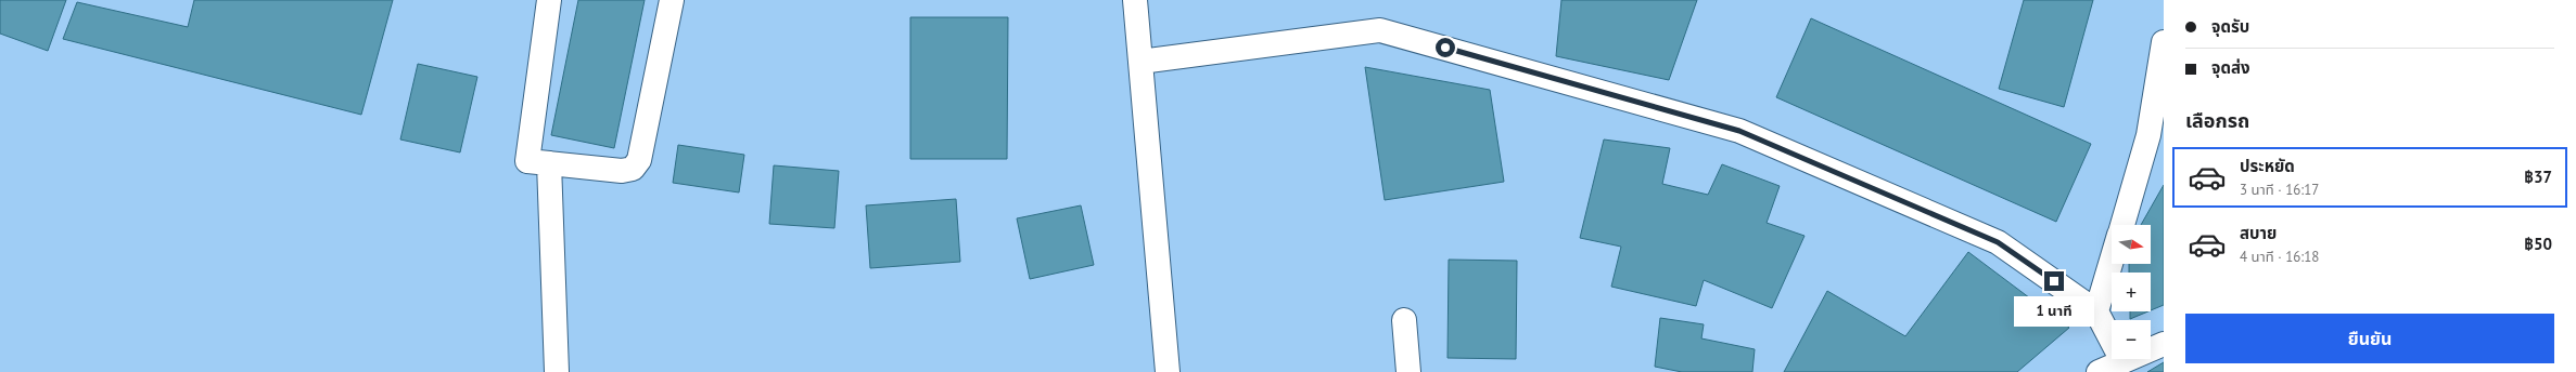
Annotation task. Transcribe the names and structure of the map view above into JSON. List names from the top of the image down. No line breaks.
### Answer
{"north":"right","page":{"banner":["จุดรับ","จุดส่ง"],"heading":"เลือกรถ","list":[{"name":"ประหยัด","note":"3 นาที · 16:17","value":"฿37"},{"name":"สบาย","note":"4 นาที · 16:18","value":"฿50"}],"map_buttons":["+","−"],"bubble":"1 นาที","buttons":"ยืนยัน"}}
